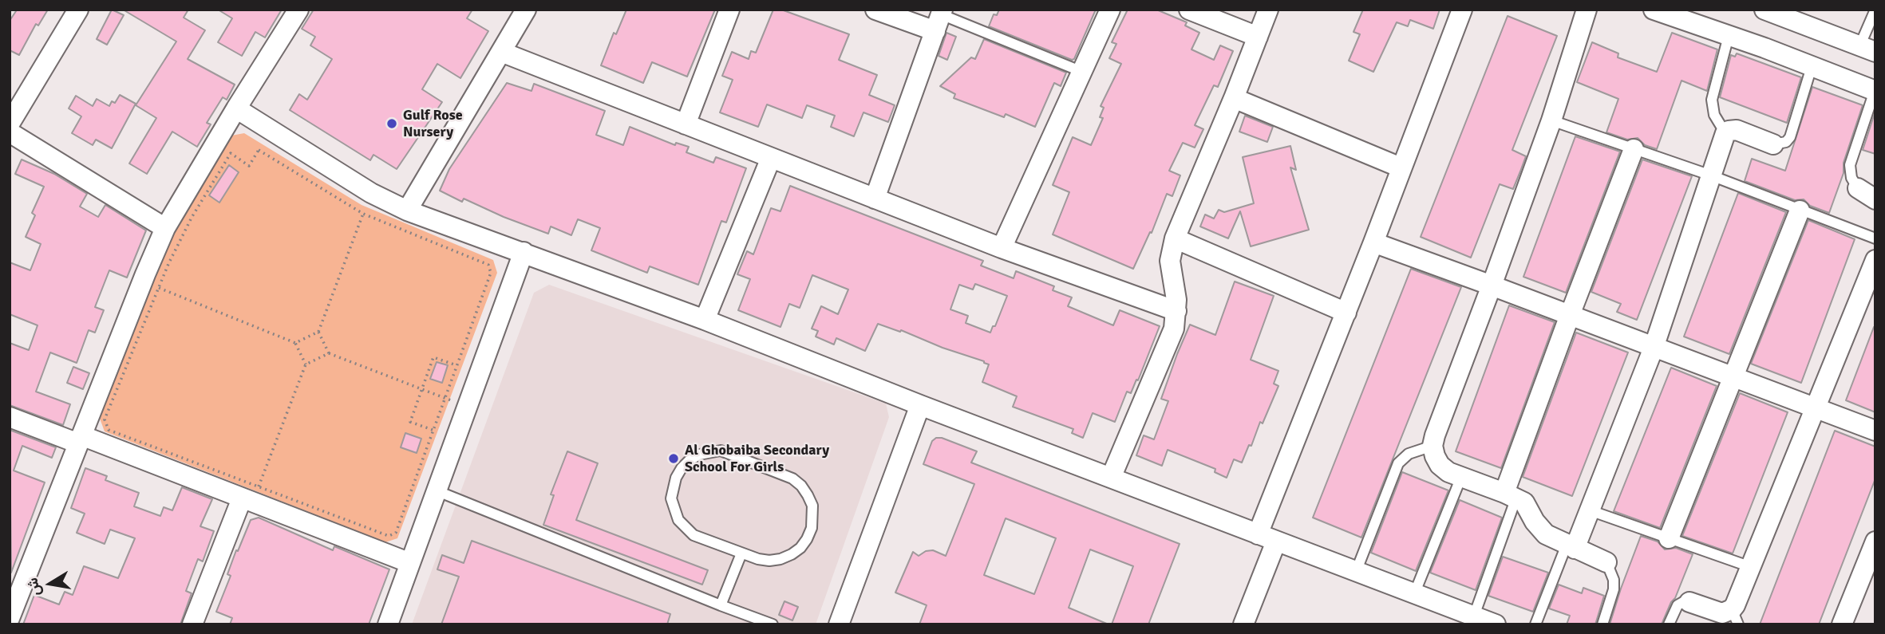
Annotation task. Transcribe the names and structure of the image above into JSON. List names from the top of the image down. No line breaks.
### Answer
{"places":["Gulf Rose Nursery","Al Ghobaiba Secondary School For Girls"],"north":"left"}
